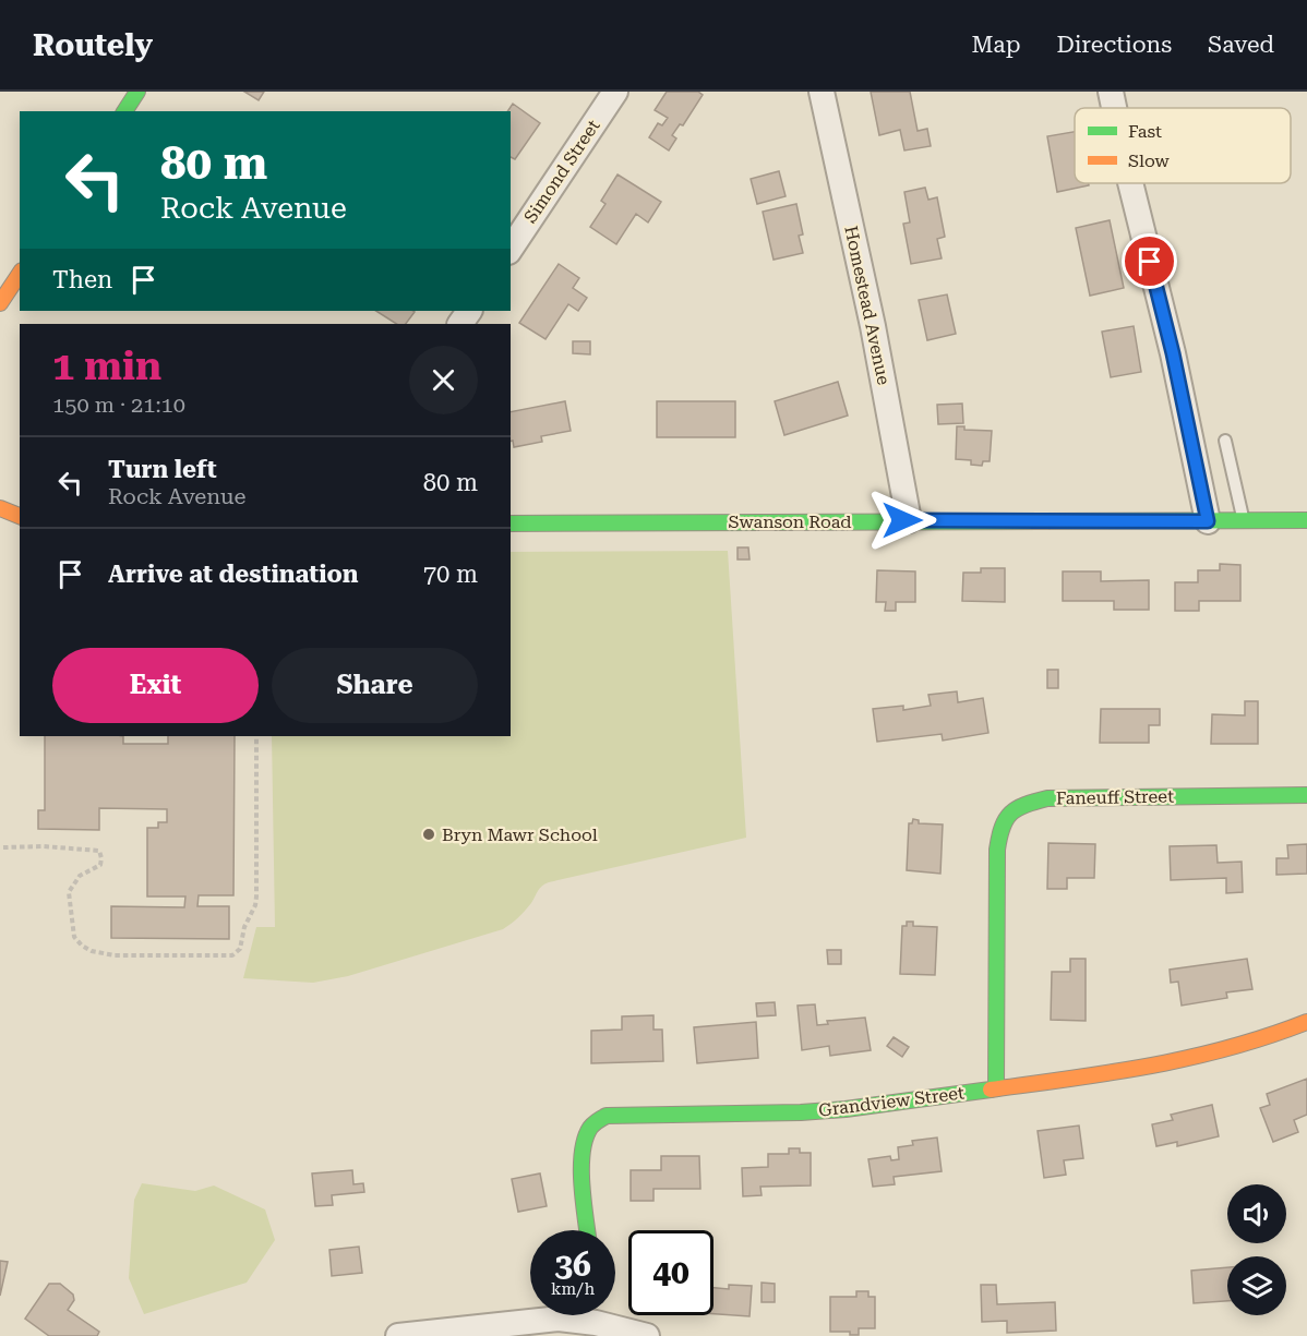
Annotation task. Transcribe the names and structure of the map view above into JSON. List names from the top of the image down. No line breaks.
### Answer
{"streets":{"street":["Simond Street","Homestead Avenue","Swanson Road","Faneuff Street","Grandview Street"]},"crossings":[["Homestead Avenue","Swanson Road"],["Faneuff Street","Grandview Street"]],"places":["Bryn Mawr School"],"legend":["Fast","Slow"],"page":{"header":"Routely","nav":["Map","Directions","Saved"],"turn":["80 m","Rock Avenue"],"then":"Then","heading":["1 min","150 m · 21:10"],"list":[{"name":"Turn left","note":"Rock Avenue","value":"80 m"},{"name":"Arrive at destination","value":"70 m"}],"buttons":["Exit","Share"],"speed":"36 km/h","limit":"40"}}
